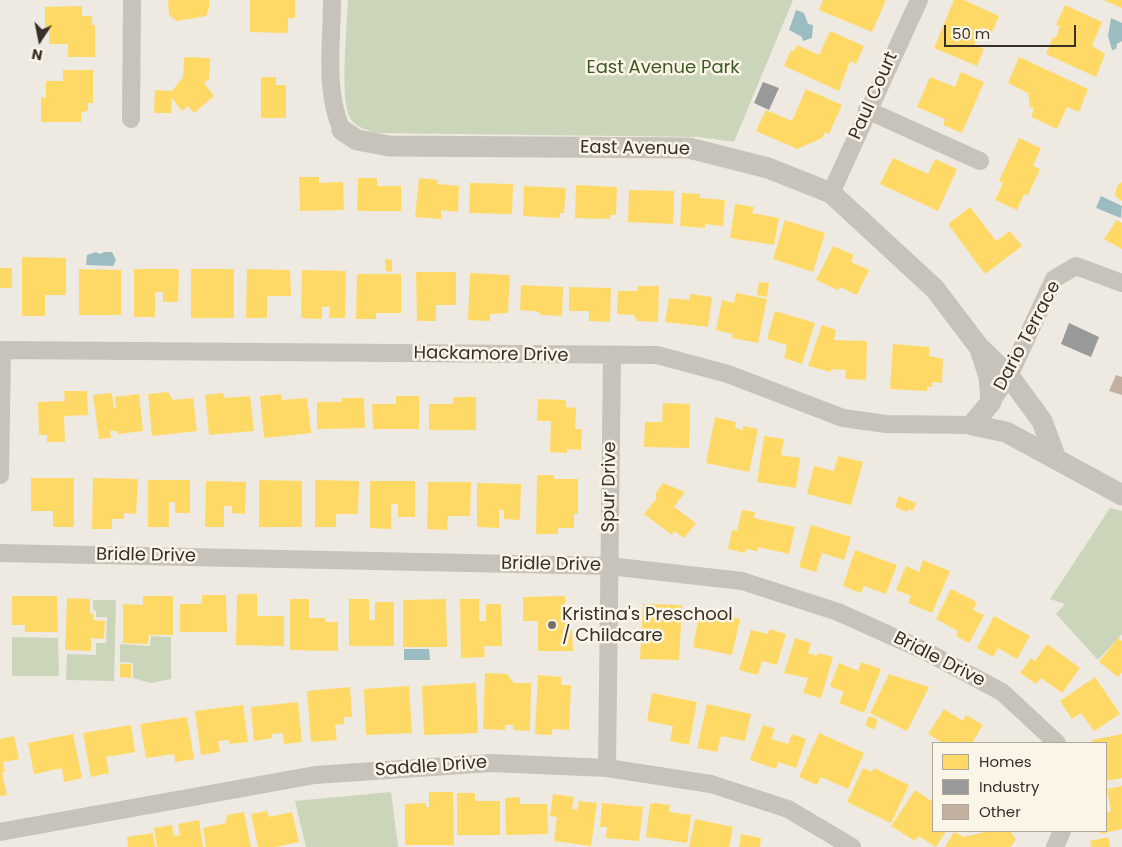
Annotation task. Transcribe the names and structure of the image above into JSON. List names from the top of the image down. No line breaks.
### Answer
{"streets":{"street":["Paul Court","East Avenue","Dario Terrace","Hackamore Drive","Spur Drive","Bridle Drive","Saddle Drive"]},"crossings":[["Paul Court","East Avenue"],["East Avenue","Dario Terrace"],["Hackamore Drive","Spur Drive"],["Spur Drive","Bridle Drive"],["Spur Drive","Saddle Drive"]],"parks":["East Avenue Park"],"places":["Kristina's Preschool / Childcare"],"legend":["Homes","Industry","Other"],"scale_bar":"50 m","north":"bottom"}
